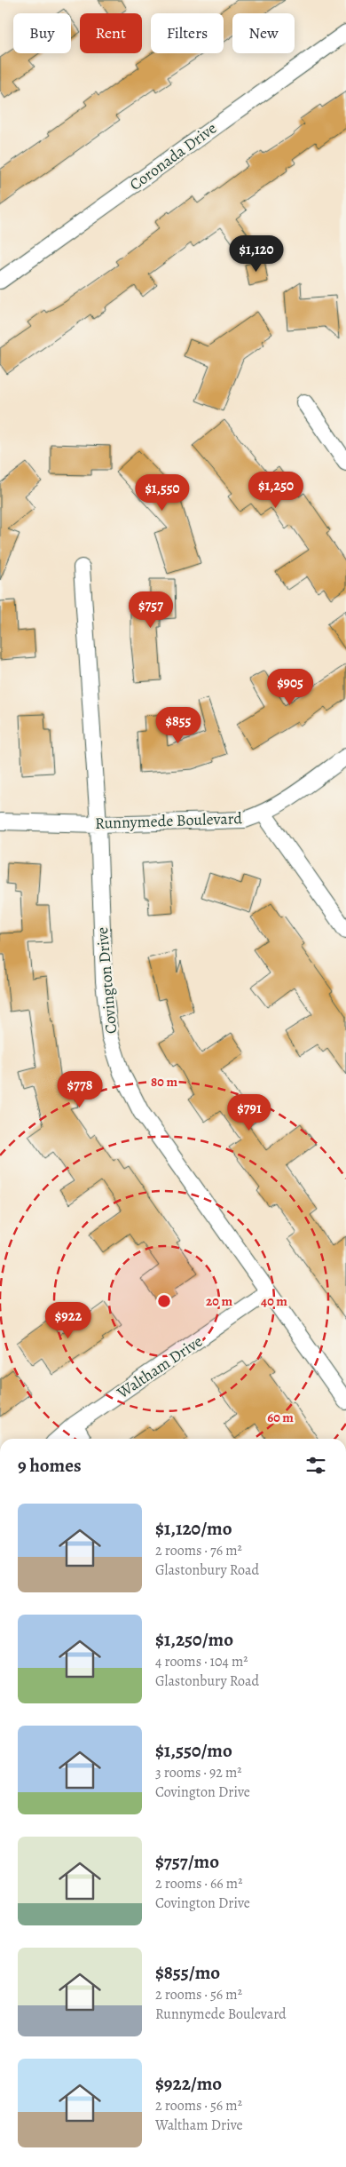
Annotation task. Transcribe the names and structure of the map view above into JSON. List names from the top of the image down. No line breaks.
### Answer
{"streets":{"street":["Coronada Drive","Runnymede Boulevard","Covington Drive","Waltham Drive"]},"crossings":[["Runnymede Boulevard","Covington Drive"],["Covington Drive","Waltham Drive"]],"page":{"chip":["Buy","Rent","Filters","New"],"price":["$1,120","$1,250","$1,550","$757","$905","$855","$778","$791","$922"],"heading":"9 homes","list":[{"name":"$1,120/mo","note":"2 rooms · 76 m² · Glastonbury Road"},{"name":"$1,250/mo","note":"4 rooms · 104 m² · Glastonbury Road"},{"name":"$1,550/mo","note":"3 rooms · 92 m² · Covington Drive"},{"name":"$757/mo","note":"2 rooms · 66 m² · Covington Drive"},{"name":"$855/mo","note":"2 rooms · 56 m² · Runnymede Boulevard"},{"name":"$922/mo","note":"2 rooms · 56 m² · Waltham Drive"}]},"rings":["80 m","20 m","40 m","60 m"]}
